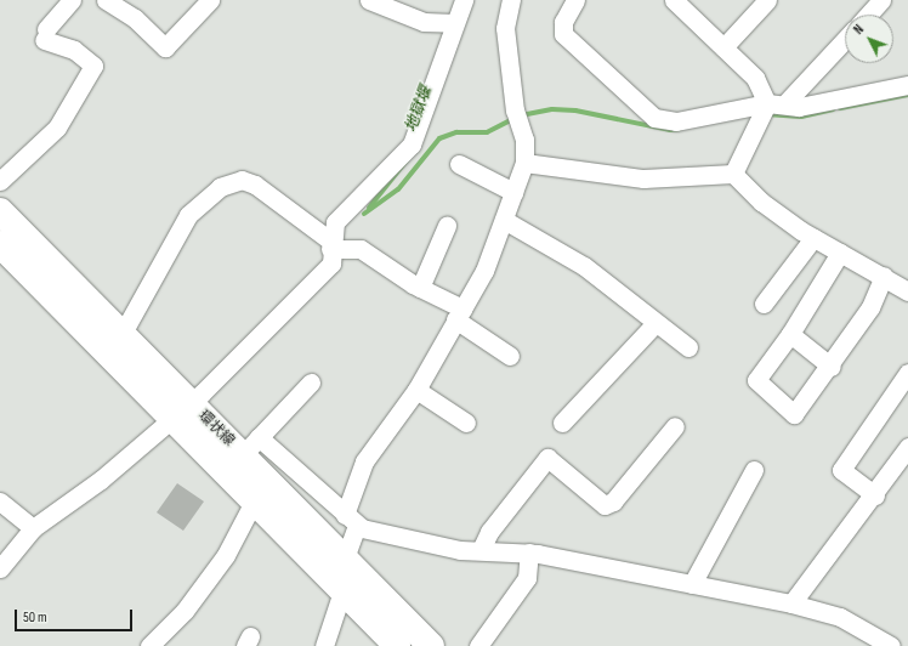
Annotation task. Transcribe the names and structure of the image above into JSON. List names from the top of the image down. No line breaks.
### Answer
{"streets":{"street":["環状線"]},"water":["地獄堰"],"scale_bar":"50 m","north":"top left"}
